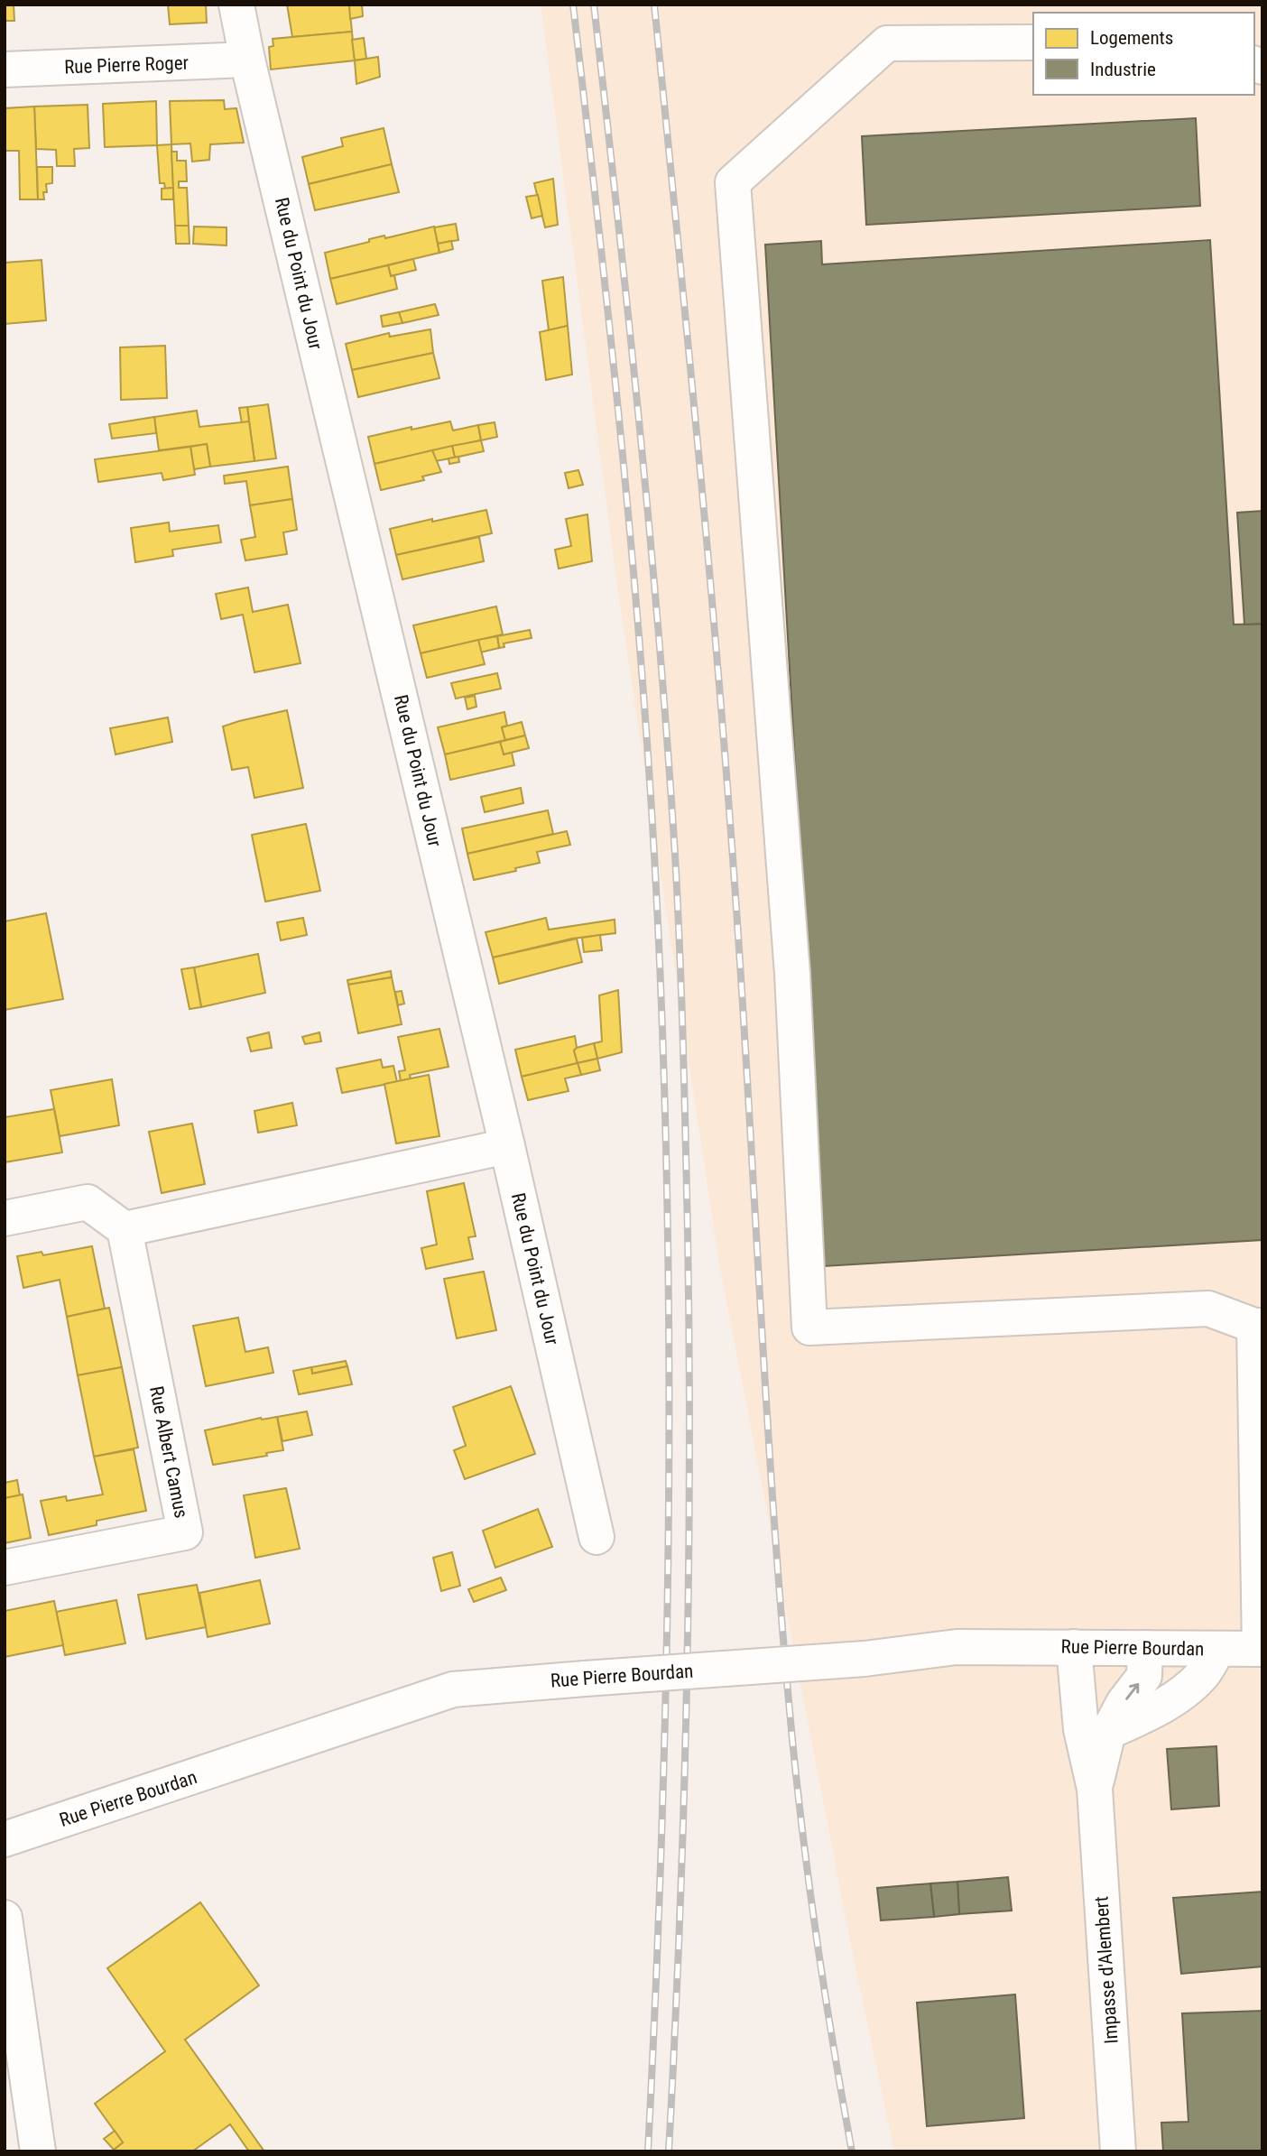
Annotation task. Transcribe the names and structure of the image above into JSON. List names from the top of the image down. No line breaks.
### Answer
{"streets":{"street":["Rue Pierre Roger","Rue du Point du Jour","Rue Albert Camus","Rue Pierre Bourdan","Impasse d'Alembert"]},"crossings":[["Rue Pierre Roger","Rue du Point du Jour"],["Rue Pierre Bourdan","Impasse d'Alembert"]],"legend":["Logements","Industrie"]}
